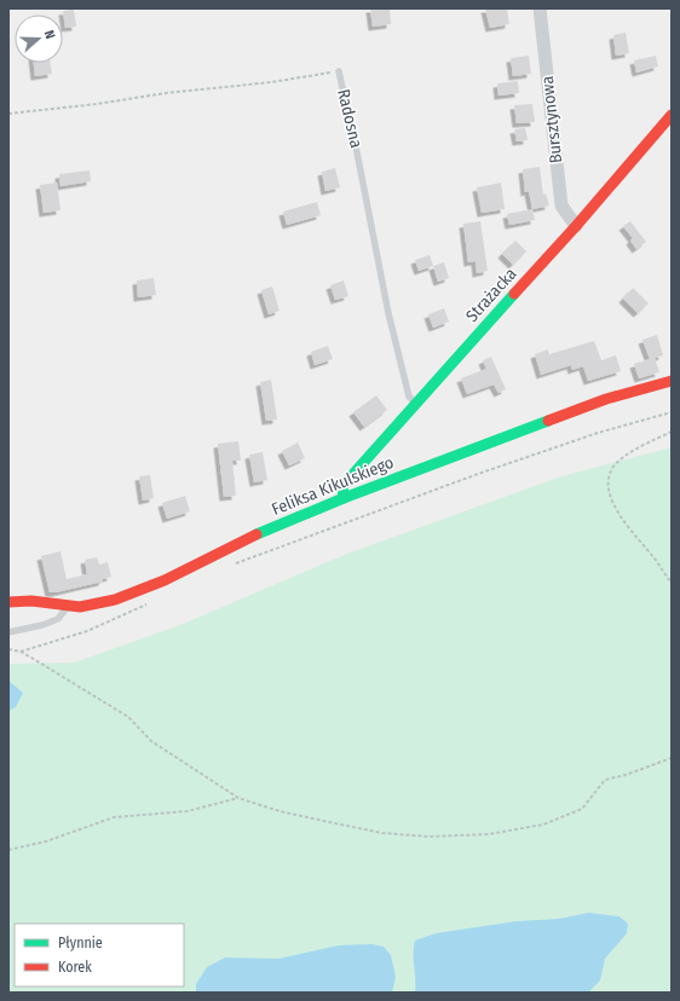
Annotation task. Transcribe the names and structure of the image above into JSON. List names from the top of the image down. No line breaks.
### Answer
{"streets":{"main road":["Strażacka","Feliksa Kikulskiego"],"street":["Bursztynowa"],"lane":["Radosna"]},"crossings":[["Radosna","Strażacka"],["Bursztynowa","Strażacka"],["Strażacka","Feliksa Kikulskiego"]],"legend":["Płynnie","Korek"],"north":"right"}
